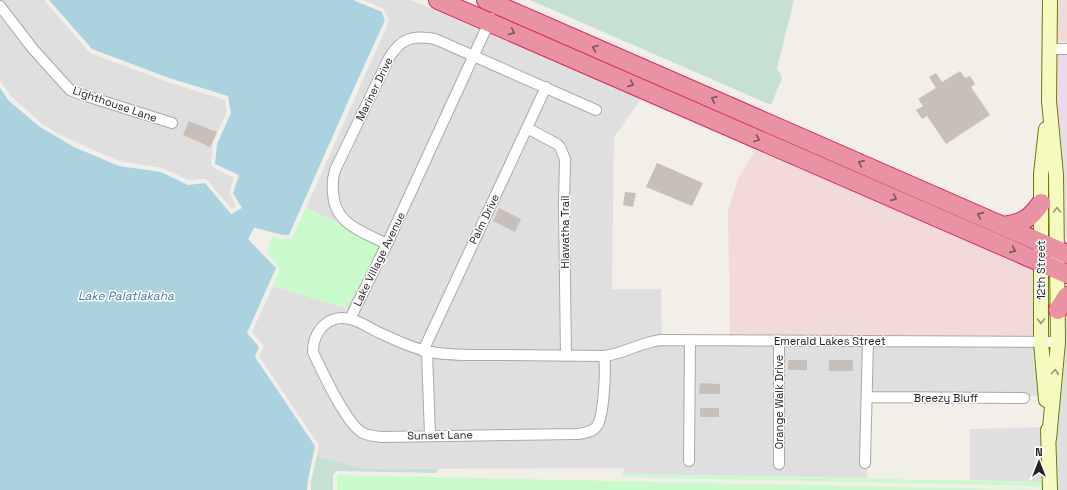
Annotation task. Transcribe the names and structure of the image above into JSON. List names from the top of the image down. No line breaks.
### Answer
{"streets":{"main road":["12th Street"],"street":["Mariner Drive","Lighthouse Lane","Palm Drive","Hiawatha Trail","Lake Village Avenue","Emerald Lakes Street","Breezy Bluff","Orange Walk Drive","Sunset Lane"]},"crossings":[["Mariner Drive","Palm Drive"],["Mariner Drive","Lake Village Avenue"],["Palm Drive","Hiawatha Trail"],["Palm Drive","Lake Village Avenue"],["Palm Drive","Sunset Lane"],["Hiawatha Trail","Lake Village Avenue"],["Lake Village Avenue","Emerald Lakes Street"],["Lake Village Avenue","Sunset Lane"],["12th Street","Emerald Lakes Street"],["Emerald Lakes Street","Orange Walk Drive"],["Emerald Lakes Street","Sunset Lane"]],"water":["Lake Palatlakaha"],"north":"top"}
